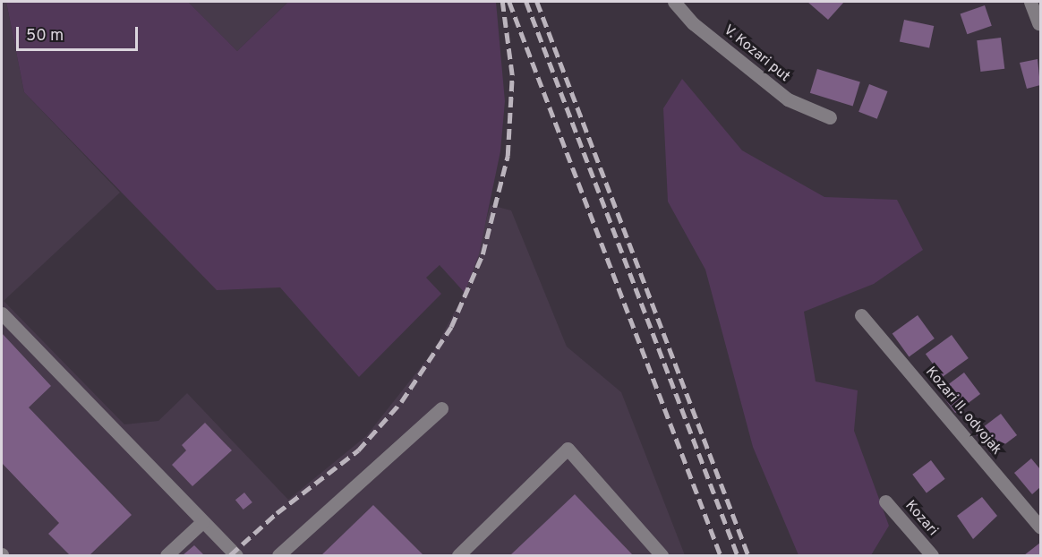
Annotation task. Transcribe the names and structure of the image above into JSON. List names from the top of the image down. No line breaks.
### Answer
{"streets":{"street":["V. Kozari put","Kozari II. odvojak","Kozari"]},"scale_bar":"50 m"}
